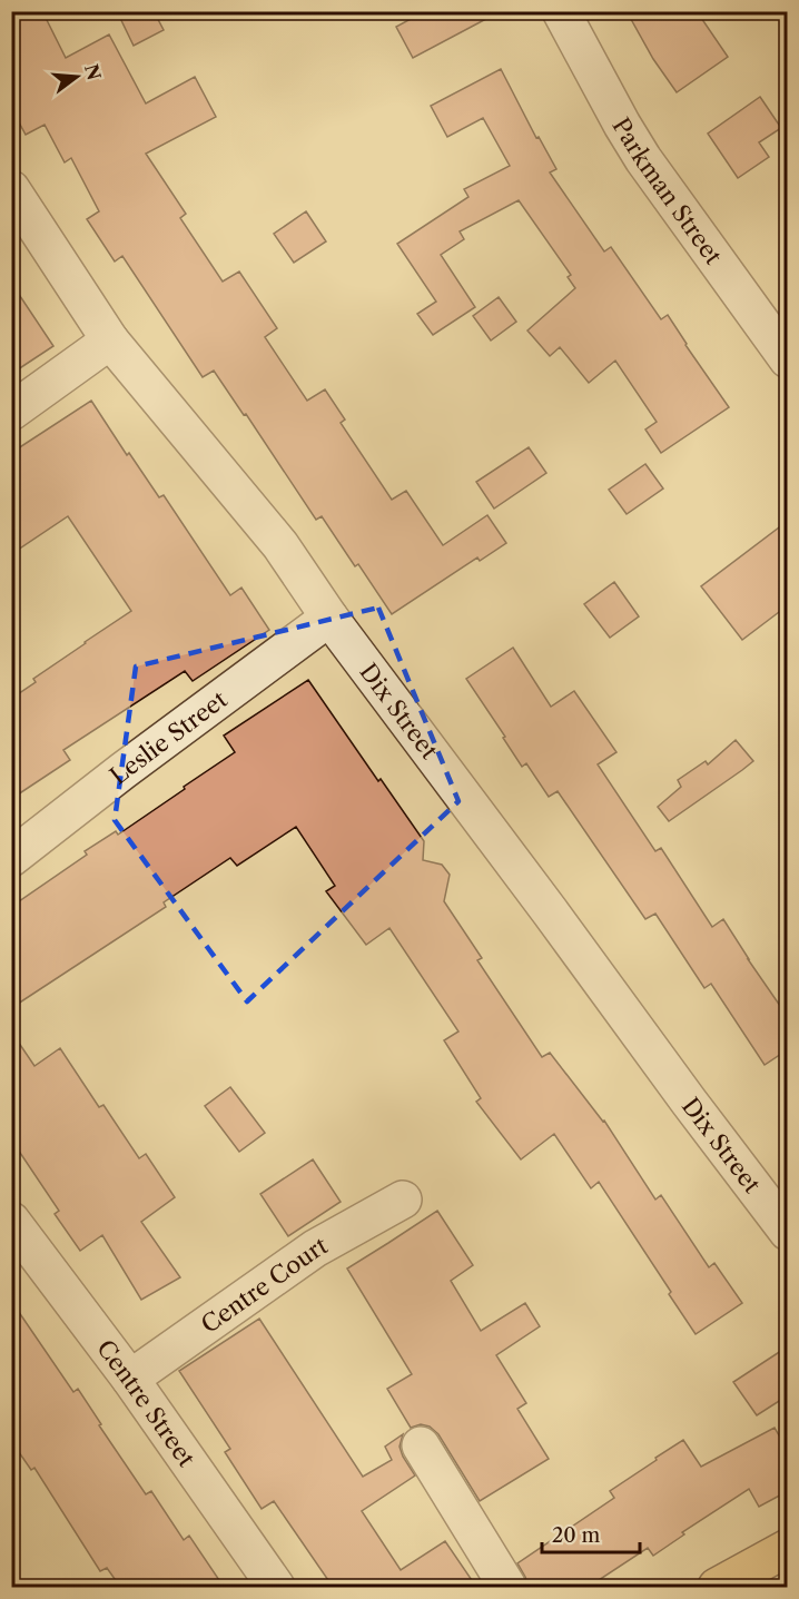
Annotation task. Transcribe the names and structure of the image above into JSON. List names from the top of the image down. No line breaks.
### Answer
{"streets":{"street":["Parkman Street","Dix Street","Leslie Street","Centre Court","Centre Street"]},"crossings":[["Dix Street","Leslie Street"],["Centre Court","Centre Street"]],"scale_bar":"20 m","north":"right"}
